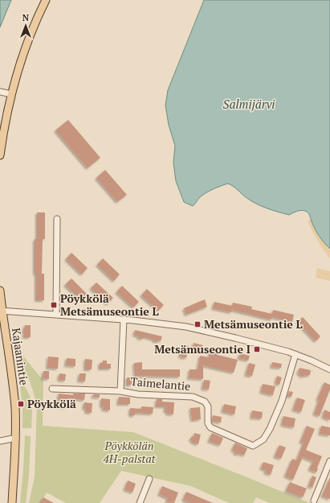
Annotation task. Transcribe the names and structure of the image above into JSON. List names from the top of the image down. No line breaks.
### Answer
{"streets":{"main road":["Kajaanintie"],"street":["Taimelantie"]},"water":["Salmijärvi"],"parks":["Pöykkölän 4H-palstat"],"places":{"transit":["Pöykkölä Metsämuseontie L","Metsämuseontie L","Metsämuseontie I","Pöykkölä"]},"north":"top"}
